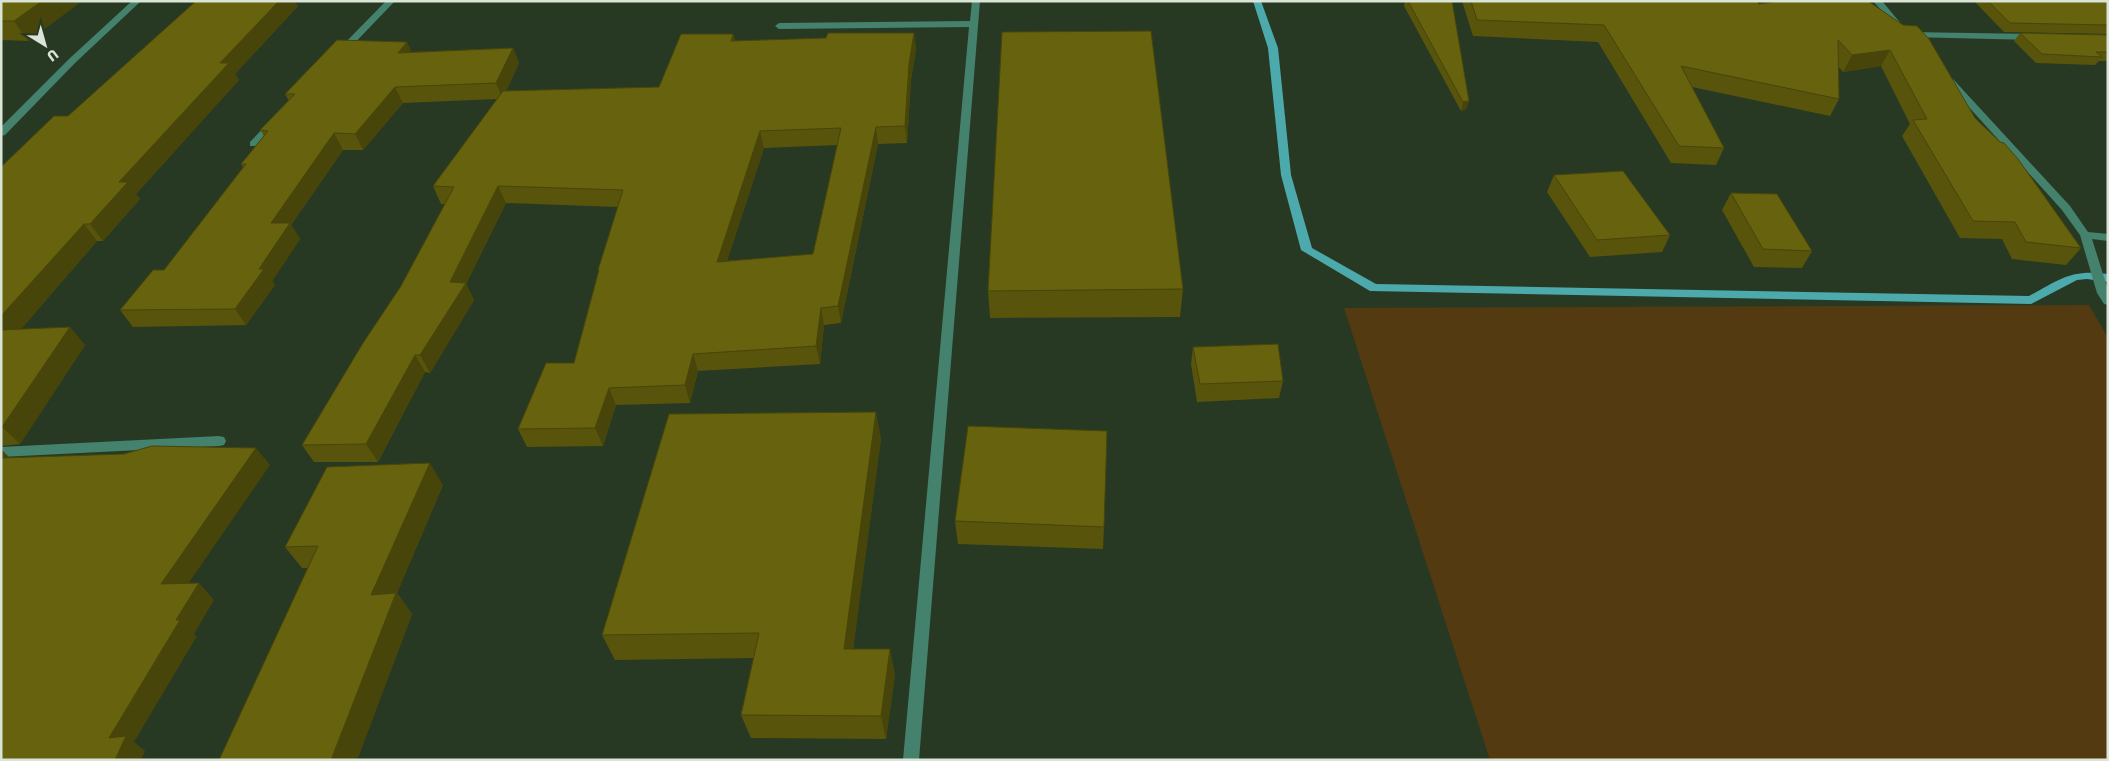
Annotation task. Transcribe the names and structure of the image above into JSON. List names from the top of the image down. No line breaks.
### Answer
{"north":"bottom right"}
